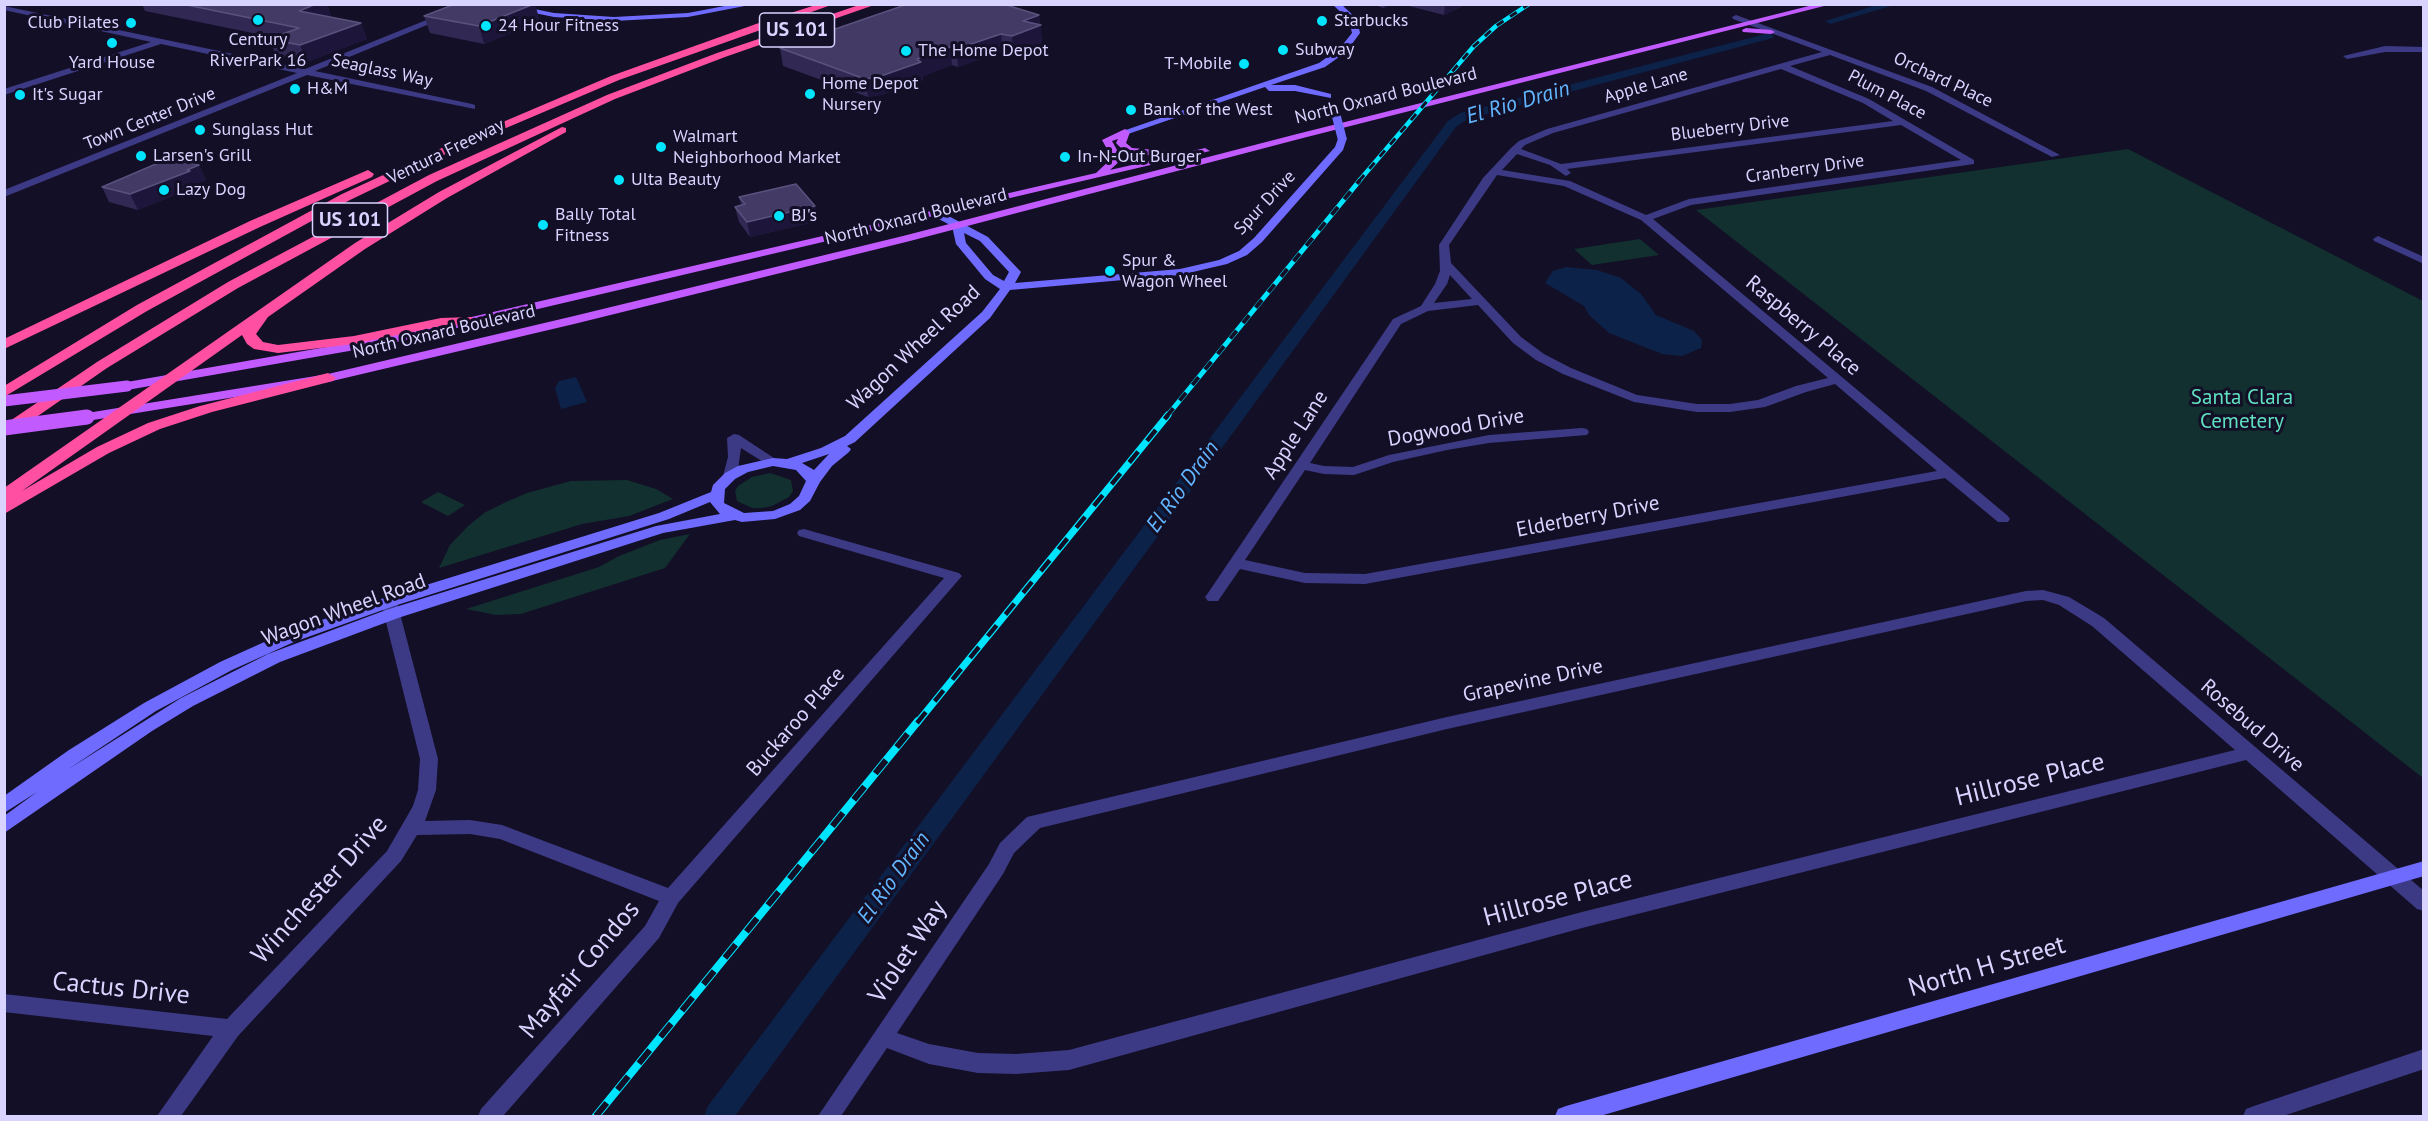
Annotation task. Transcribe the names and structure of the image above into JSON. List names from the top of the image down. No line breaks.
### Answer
{"streets":{"highway":["US 101","Ventura Freeway"],"main road":["North Oxnard Boulevard"],"street":["Seaglass Way","Orchard Place","Apple Lane","Plum Place","Town Center Drive","Blueberry Drive","Cranberry Drive","Spur Drive","Raspberry Place","Wagon Wheel Road","Dogwood Drive","Elderberry Drive","Grapevine Drive","Buckaroo Place","Rosebud Drive","Hillrose Place","Winchester Drive","Violet Way","North H Street","Mayfair Condos","Cactus Drive"]},"crossings":[["Seaglass Way","Town Center Drive"],["Orchard Place","Apple Lane"],["Orchard Place","North Oxnard Boulevard"],["Apple Lane","Plum Place"],["Apple Lane","Raspberry Place"],["Apple Lane","Dogwood Drive"],["Apple Lane","Elderberry Drive"],["Plum Place","Blueberry Drive"],["Plum Place","Cranberry Drive"],["North Oxnard Boulevard","Ventura Freeway"],["North Oxnard Boulevard","Wagon Wheel Road"],["Cranberry Drive","Raspberry Place"],["Spur Drive","Wagon Wheel Road"],["Raspberry Place","Elderberry Drive"],["Wagon Wheel Road","Winchester Drive"],["Grapevine Drive","Rosebud Drive"],["Grapevine Drive","Violet Way"],["Buckaroo Place","Mayfair Condos"],["Rosebud Drive","Hillrose Place"],["Rosebud Drive","North H Street"],["Hillrose Place","Violet Way"],["Winchester Drive","Mayfair Condos"],["Winchester Drive","Cactus Drive"]],"water":["El Rio Drain"],"parks":["Santa Clara Cemetery"],"places":["Century RiverPark 16","Starbucks","Club Pilates","24 Hour Fitness","Yard House","Subway","The Home Depot","T-Mobile","H&M","Home Depot Nursery","It's Sugar","Bank of the West","Sunglass Hut","Walmart Neighborhood Market","Larsen's Grill","In-N-Out Burger","Ulta Beauty","Lazy Dog","BJ's","Bally Total Fitness","Spur & Wagon Wheel"]}
